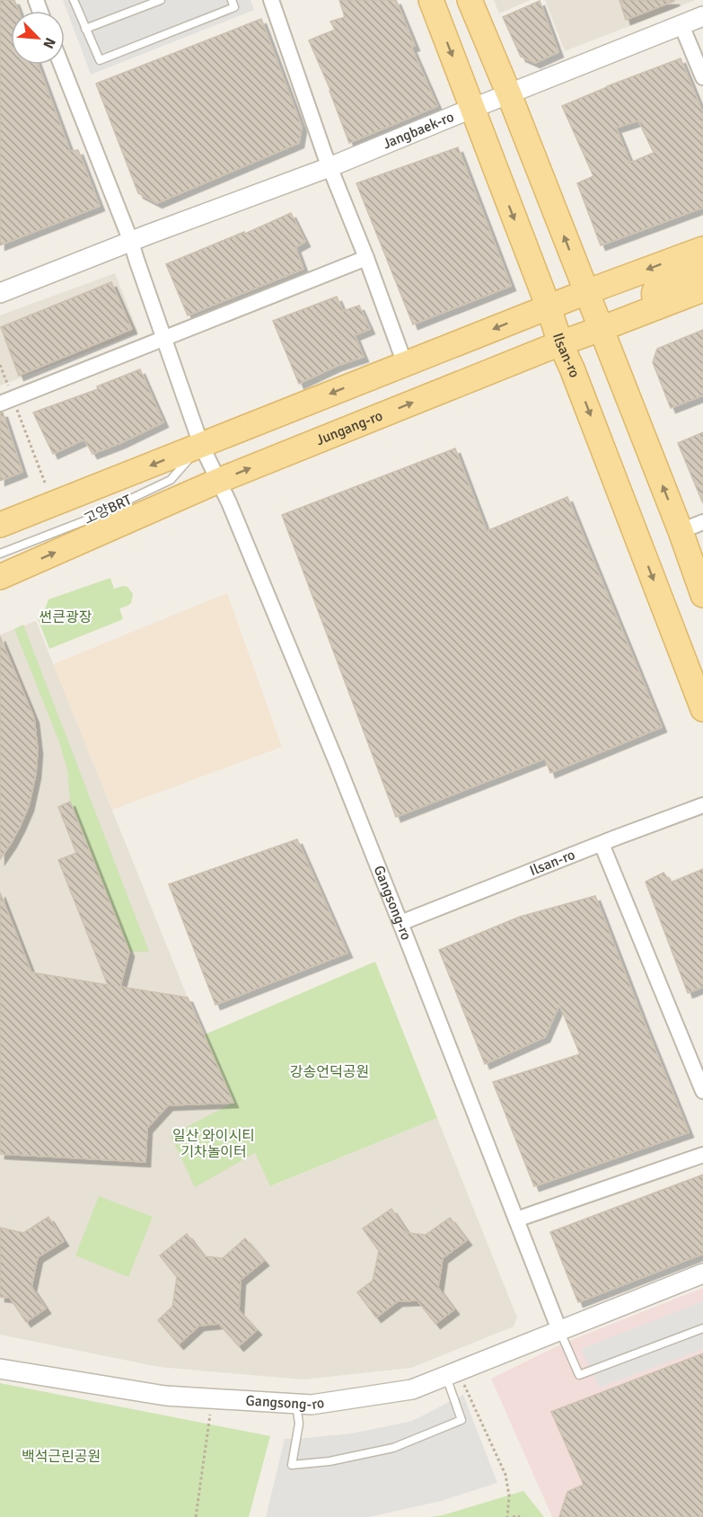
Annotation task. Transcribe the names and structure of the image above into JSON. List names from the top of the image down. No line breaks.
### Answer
{"streets":{"main road":["Ilsan-ro","Jungang-ro"],"street":["Jangbaek-ro","Gangsong-ro"],"lane":["고양BRT"]},"crossings":[["Jangbaek-ro","Ilsan-ro"],["Ilsan-ro","Jungang-ro"],["Ilsan-ro","Gangsong-ro"],["Jungang-ro","Gangsong-ro"]],"parks":["썬큰광장","강송언덕공원","일산 와이시티 기차놀이터","백석근린공원"],"north":"bottom right"}
